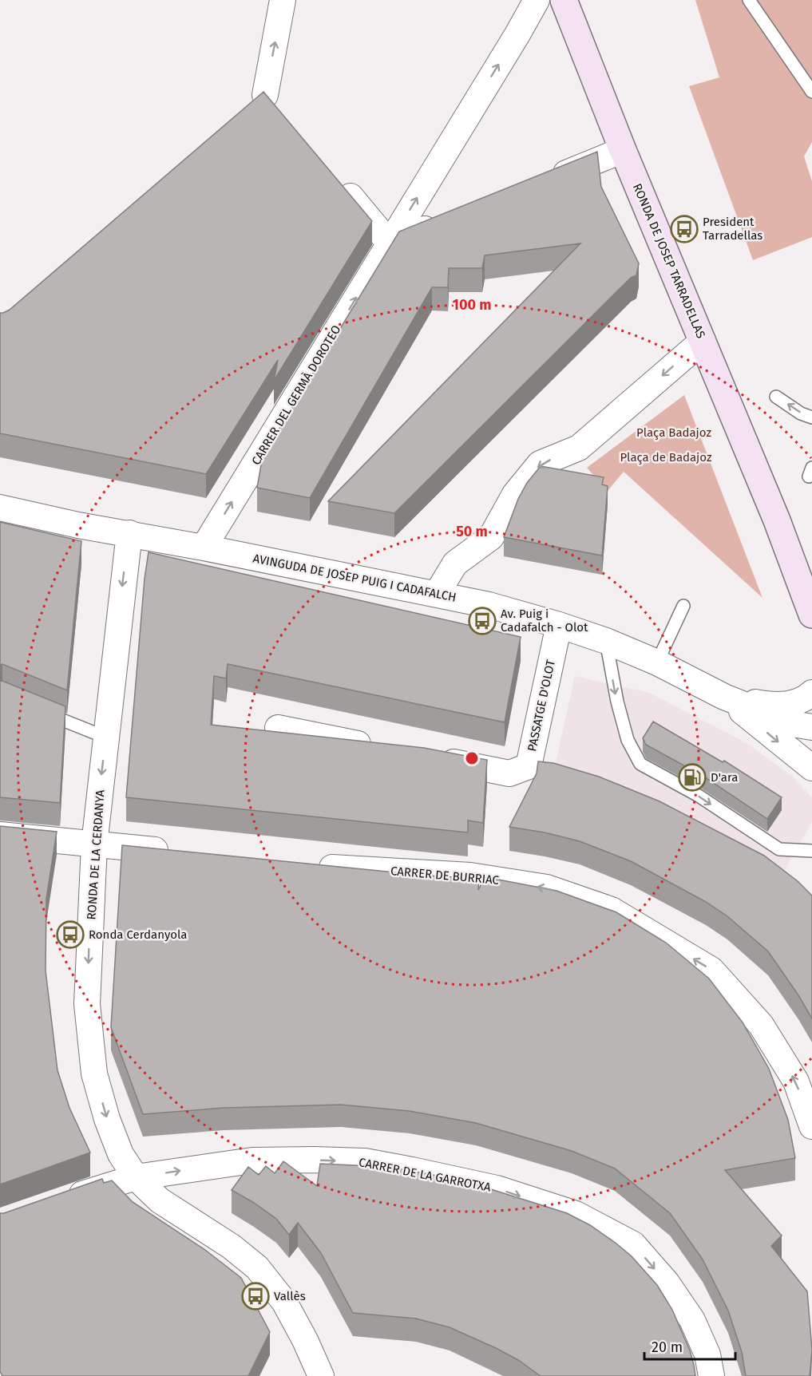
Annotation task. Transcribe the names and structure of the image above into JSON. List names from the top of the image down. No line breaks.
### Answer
{"streets":{"street":["RONDA DE JOSEP TARRADELLAS","CARRER DEL GERMÀ DOROTEO","AVINGUDA DE JOSEP PUIG I CADAFALCH","PASSATGE D'OLOT","RONDA DE LA CERDANYA","CARRER DE BURRIAC","CARRER DE LA GARROTXA"]},"crossings":[["CARRER DEL GERMÀ DOROTEO","AVINGUDA DE JOSEP PUIG I CADAFALCH"],["AVINGUDA DE JOSEP PUIG I CADAFALCH","PASSATGE D'OLOT"],["AVINGUDA DE JOSEP PUIG I CADAFALCH","RONDA DE LA CERDANYA"],["RONDA DE LA CERDANYA","CARRER DE LA GARROTXA"]],"one_way":["CARRER DEL GERMÀ DOROTEO","RONDA DE LA CERDANYA","CARRER DE BURRIAC","CARRER DE LA GARROTXA"],"parks":["Plaça Badajoz","Plaça de Badajoz"],"places":{"bus stop":["President Tarradellas","Av. Puig i Cadafalch - Olot","Ronda Cerdanyola","Vallès"],"fuel station":["D'ara"]},"scale_bar":"20 m","rings":["100 m","50 m"]}
